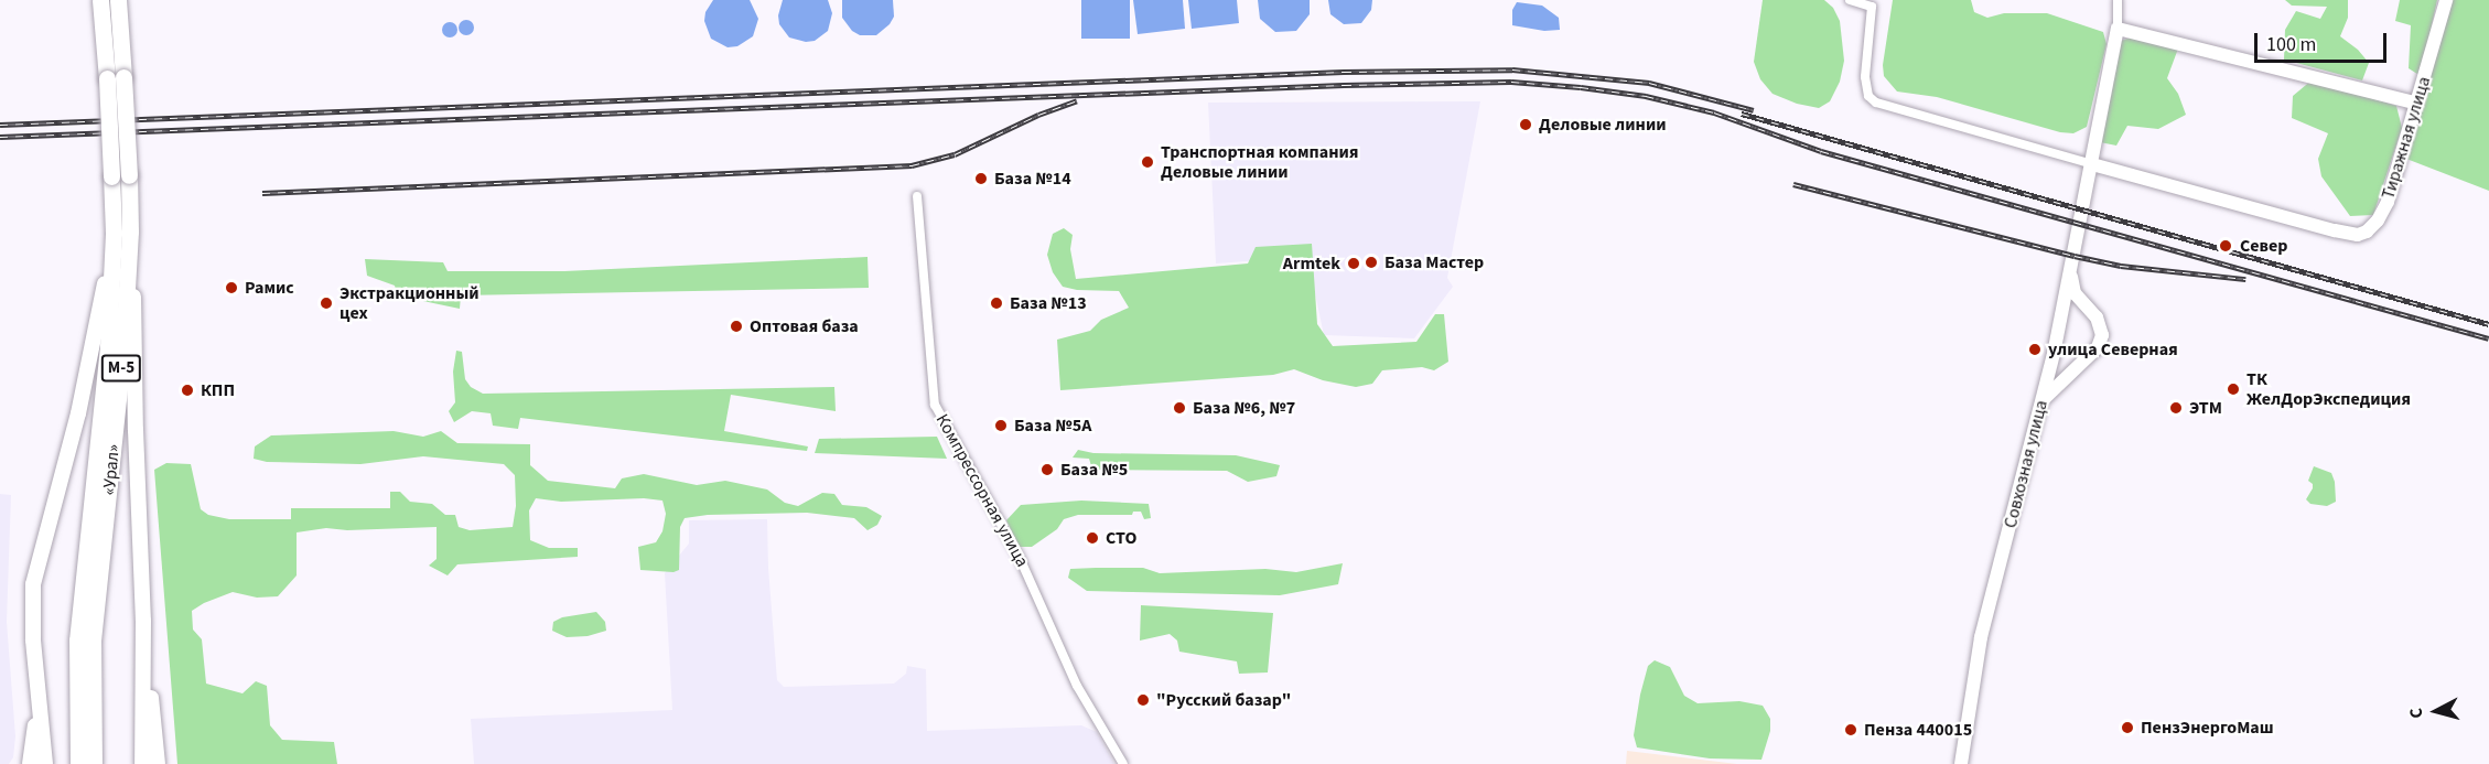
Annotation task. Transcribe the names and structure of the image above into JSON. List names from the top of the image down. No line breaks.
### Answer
{"streets":{"highway":["М-5","«Урал»"],"main road":["Тиражная улица","Совхозная улица"],"street":["Компрессорная улица"]},"crossings":[["Тиражная улица","Совхозная улица"],["М-5","«Урал»"]],"places":["Деловые линии","Транспортная компания Деловые линии","База №14","Север","База Мастер","Armtek","Рамис","Экстракционный цех","База №13","Оптовая база","улица Северная","ТК ЖелДорЭкспедиция","КПП","База №6, №7","ЭТМ","База №5А","База №5","СТО","\"Русский базар\"","ПензЭнергоМаш","Пенза 440015"],"scale_bar":"100 m","north":"left"}
